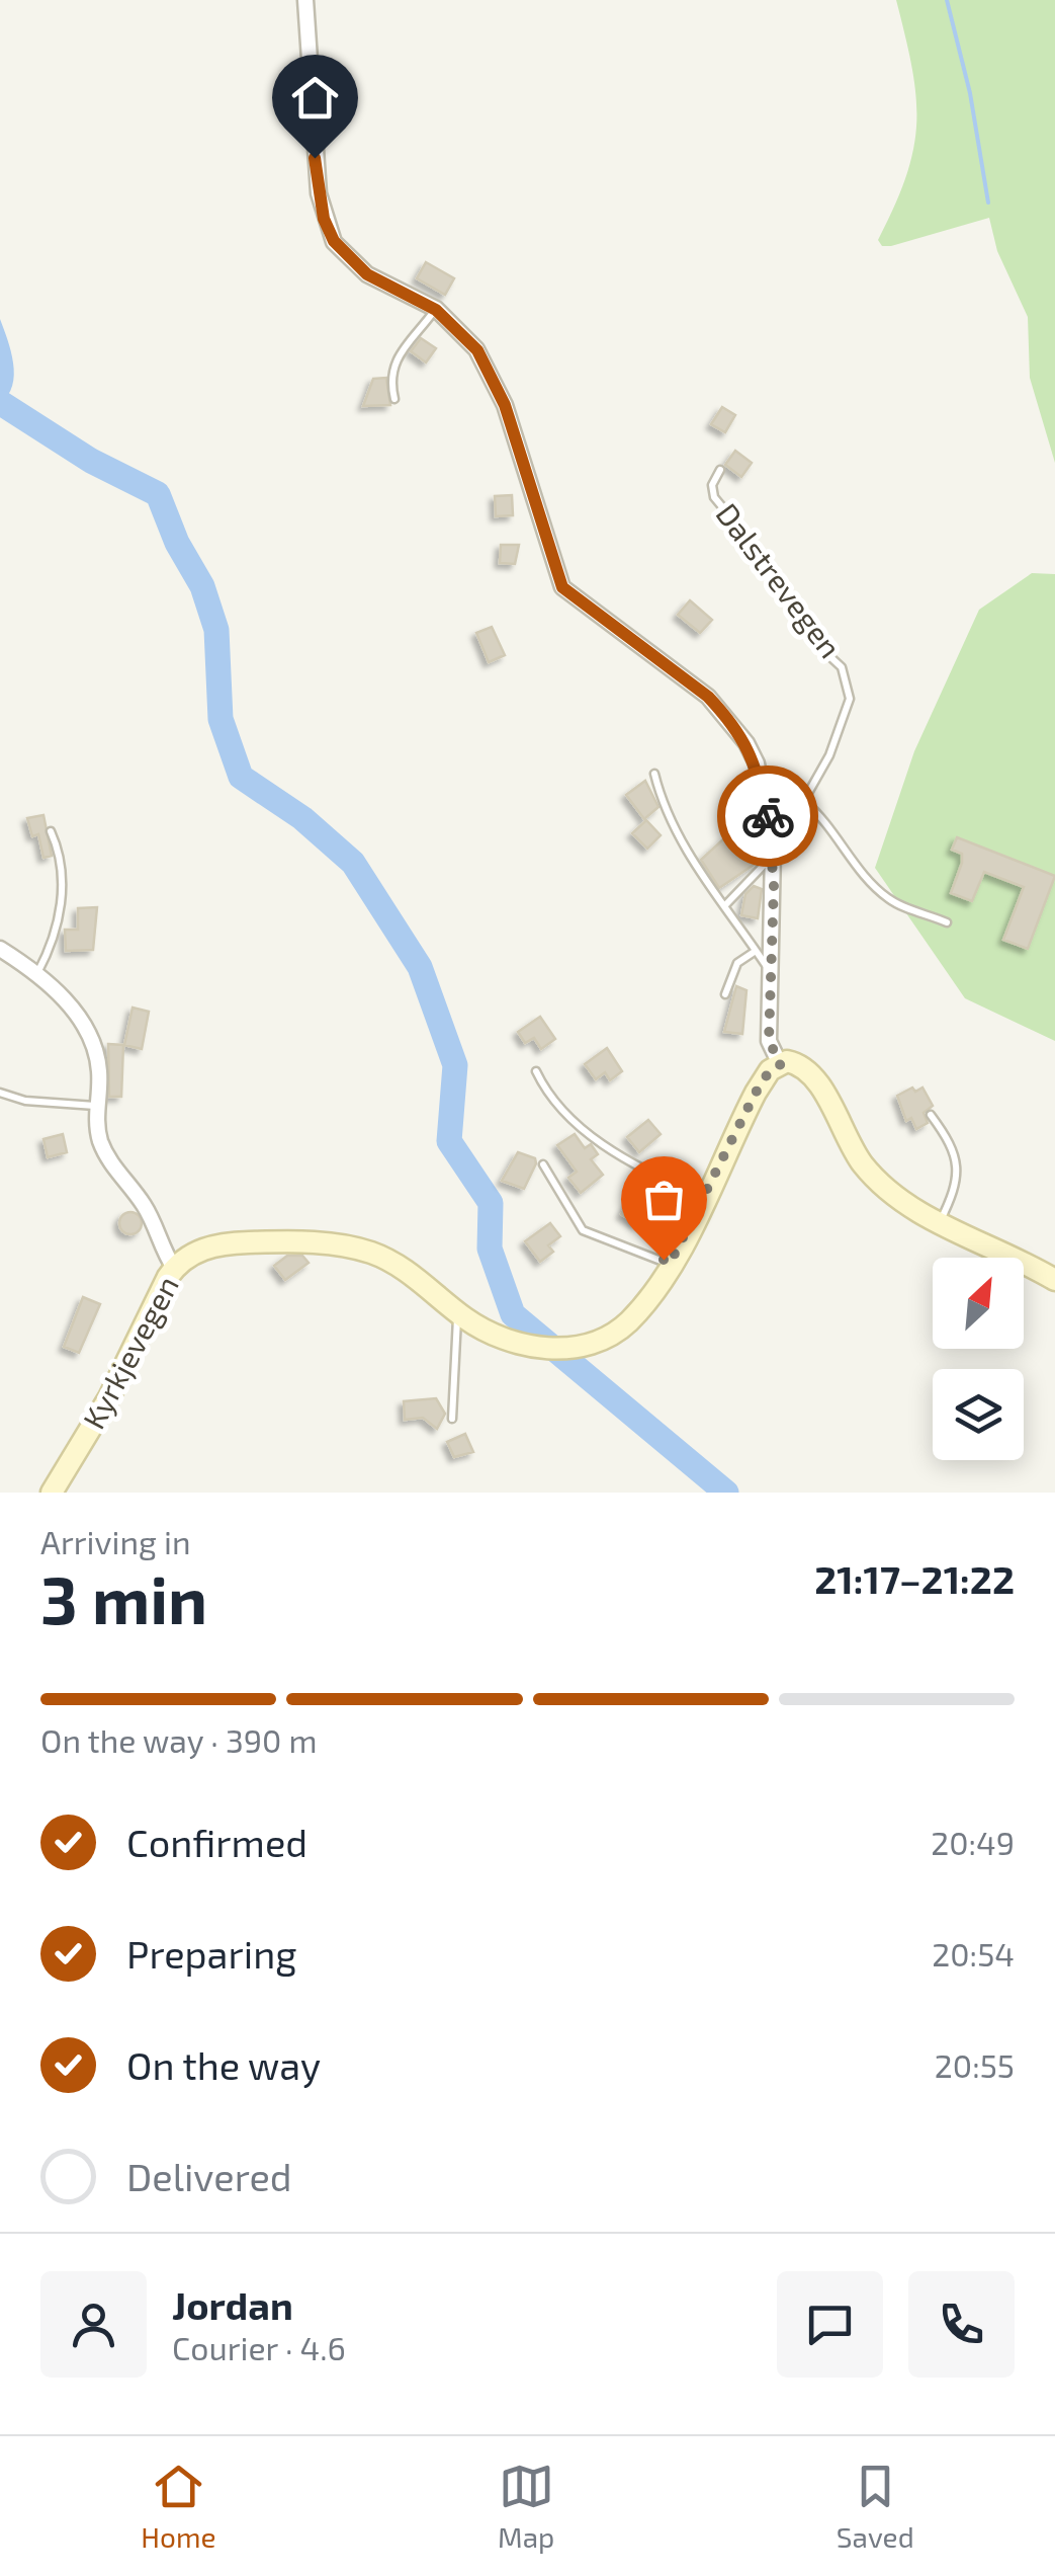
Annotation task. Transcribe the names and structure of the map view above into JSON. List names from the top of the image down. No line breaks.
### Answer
{"streets":{"main road":["Kyrkjevegen"],"street":["Dalstrevegen"]},"crossings":[["Dalstrevegen","Kyrkjevegen"]],"north":"top right","page":{"heading":["3 min","Arriving in","21:17–21:22"],"panel":["Jordan","Courier · 4.6"],"bar":"On the way · 390 m","list":[["Confirmed","20:49"],["Preparing","20:54"],["On the way","20:55"],"Delivered"],"tabs":["Home","Map","Saved"]}}
